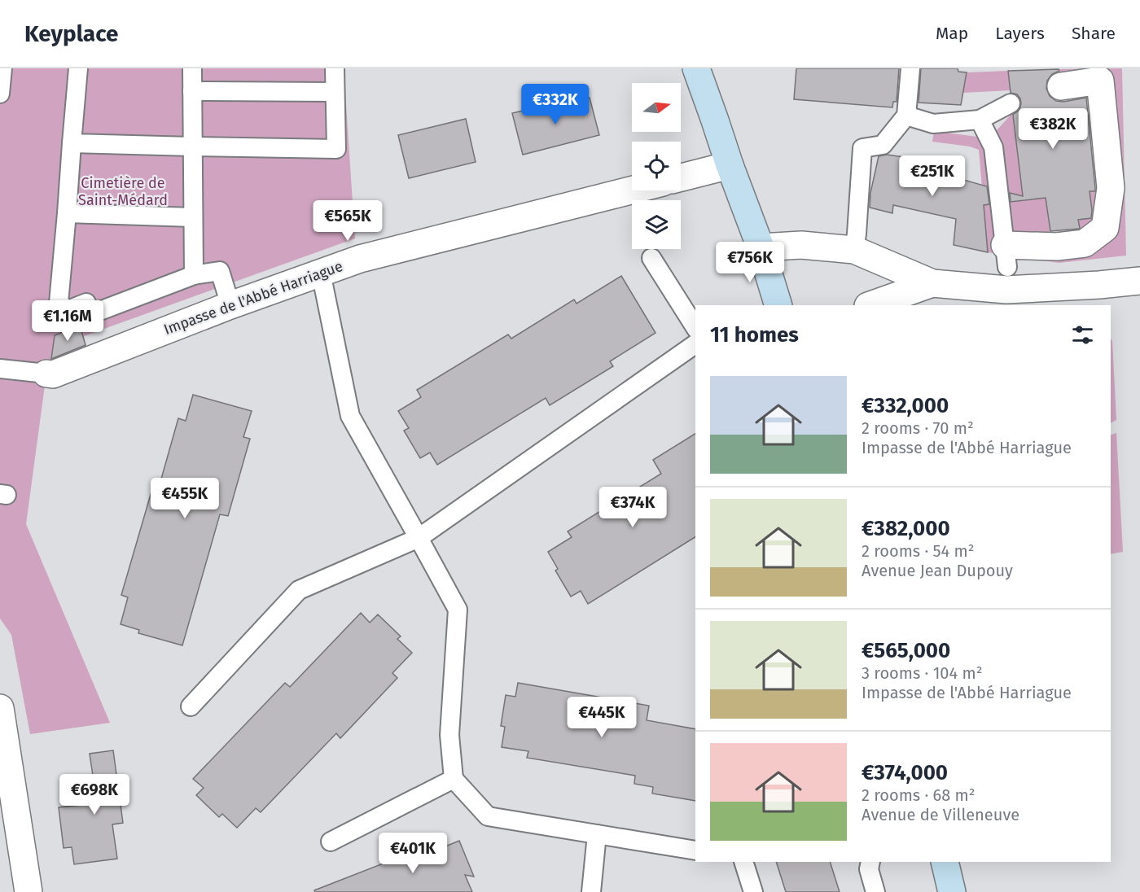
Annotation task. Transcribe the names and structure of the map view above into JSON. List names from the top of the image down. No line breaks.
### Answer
{"streets":{"street":["Impasse de l'Abbé Harriague"]},"parks":["Cimetière de Saint-Médard"],"north":"right","page":{"header":"Keyplace","nav":["Map","Layers","Share"],"price":["€332K","€382K","€251K","€565K","€756K","€1.16M","€455K","€374K","€445K","€698K","€401K"],"heading":"11 homes","list":[{"name":"€332,000","note":"2 rooms · 70 m² · Impasse de l'Abbé Harriague"},{"name":"€382,000","note":"2 rooms · 54 m² · Avenue Jean Dupouy"},{"name":"€565,000","note":"3 rooms · 104 m² · Impasse de l'Abbé Harriague"},{"name":"€374,000","note":"2 rooms · 68 m² · Avenue de Villeneuve"}]}}
